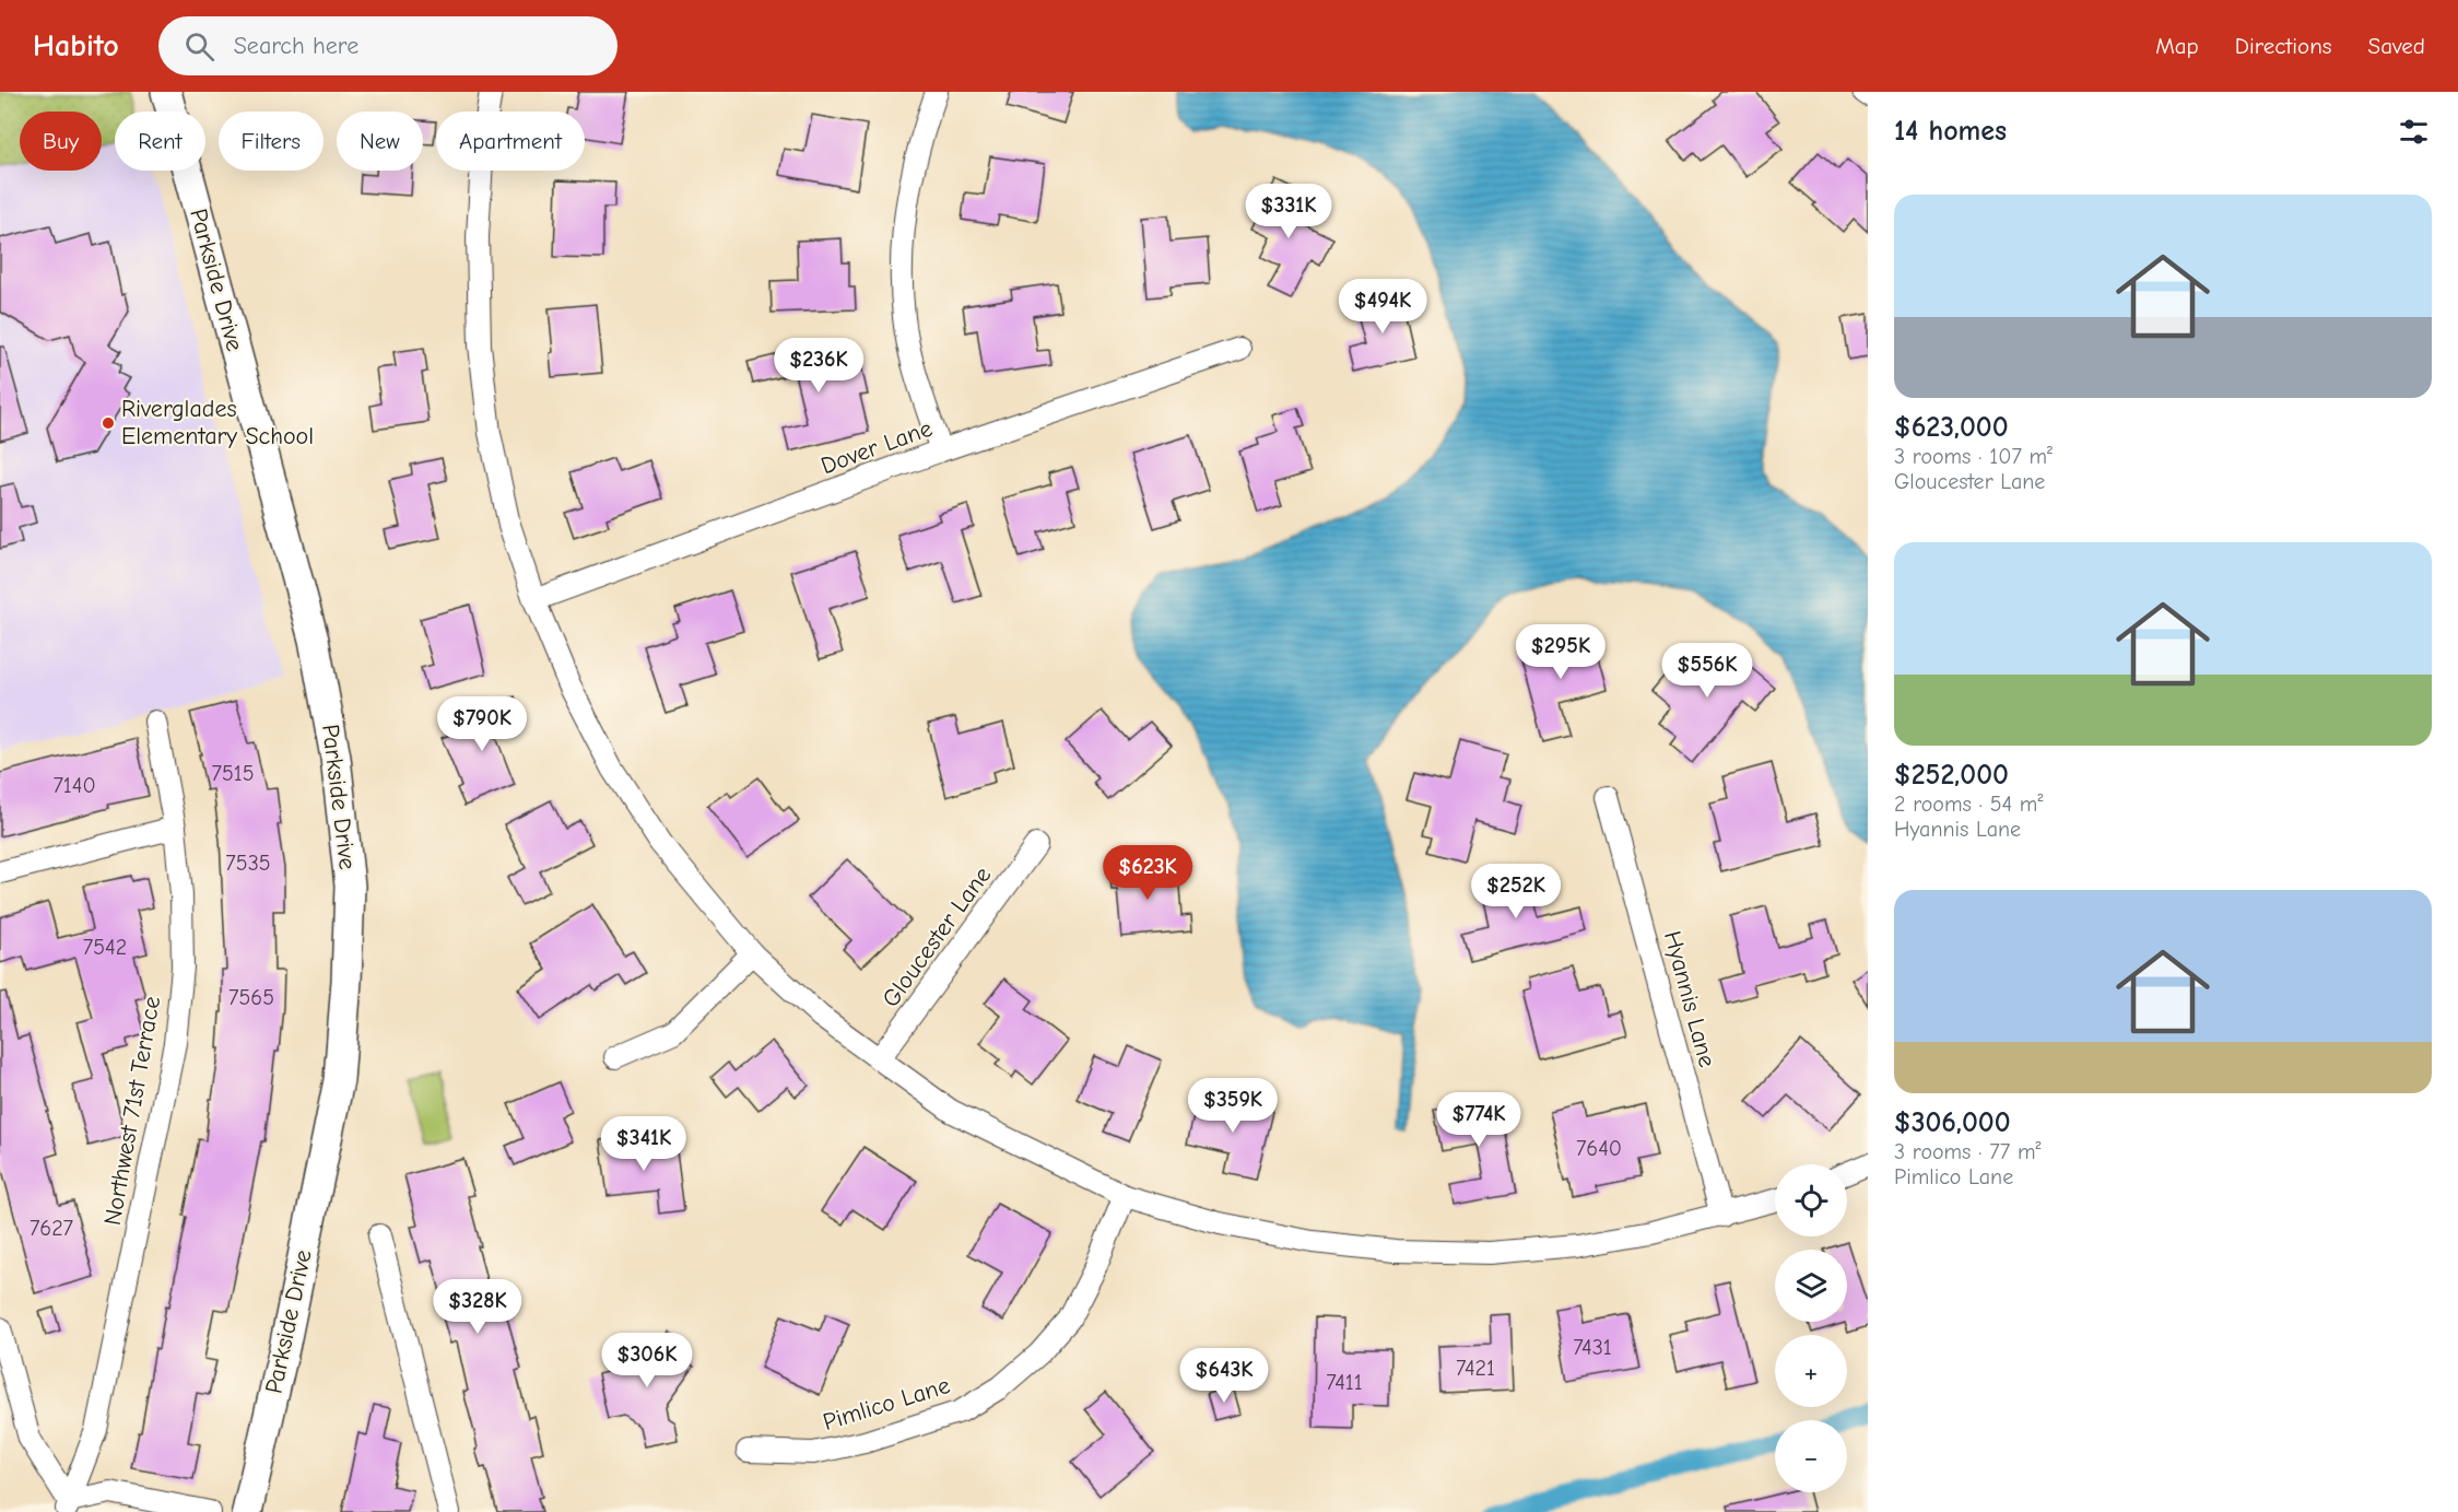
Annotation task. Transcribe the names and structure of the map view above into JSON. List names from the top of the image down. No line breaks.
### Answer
{"streets":{"street":["Parkside Drive","Dover Lane","Gloucester Lane","Hyannis Lane","Northwest 71st Terrace","Pimlico Lane"]},"places":["Riverglades Elementary School"],"house_numbers":["7515","7140","7535","7542","7565","7640","7627","7431","7421","7411"],"page":{"header":"Habito","search":"Search here","nav":["Map","Directions","Saved"],"heading":"14 homes","chip":["Buy","Rent","Filters","New","Apartment"],"list":[{"name":"$623,000","note":"3 rooms · 107 m² · Gloucester Lane"},{"name":"$252,000","note":"2 rooms · 54 m² · Hyannis Lane"},{"name":"$306,000","note":"3 rooms · 77 m² · Pimlico Lane"}],"price":["$331K","$494K","$236K","$295K","$556K","$790K","$623K","$252K","$359K","$774K","$341K","$328K","$306K","$643K"],"map_buttons":["+","−"]}}
